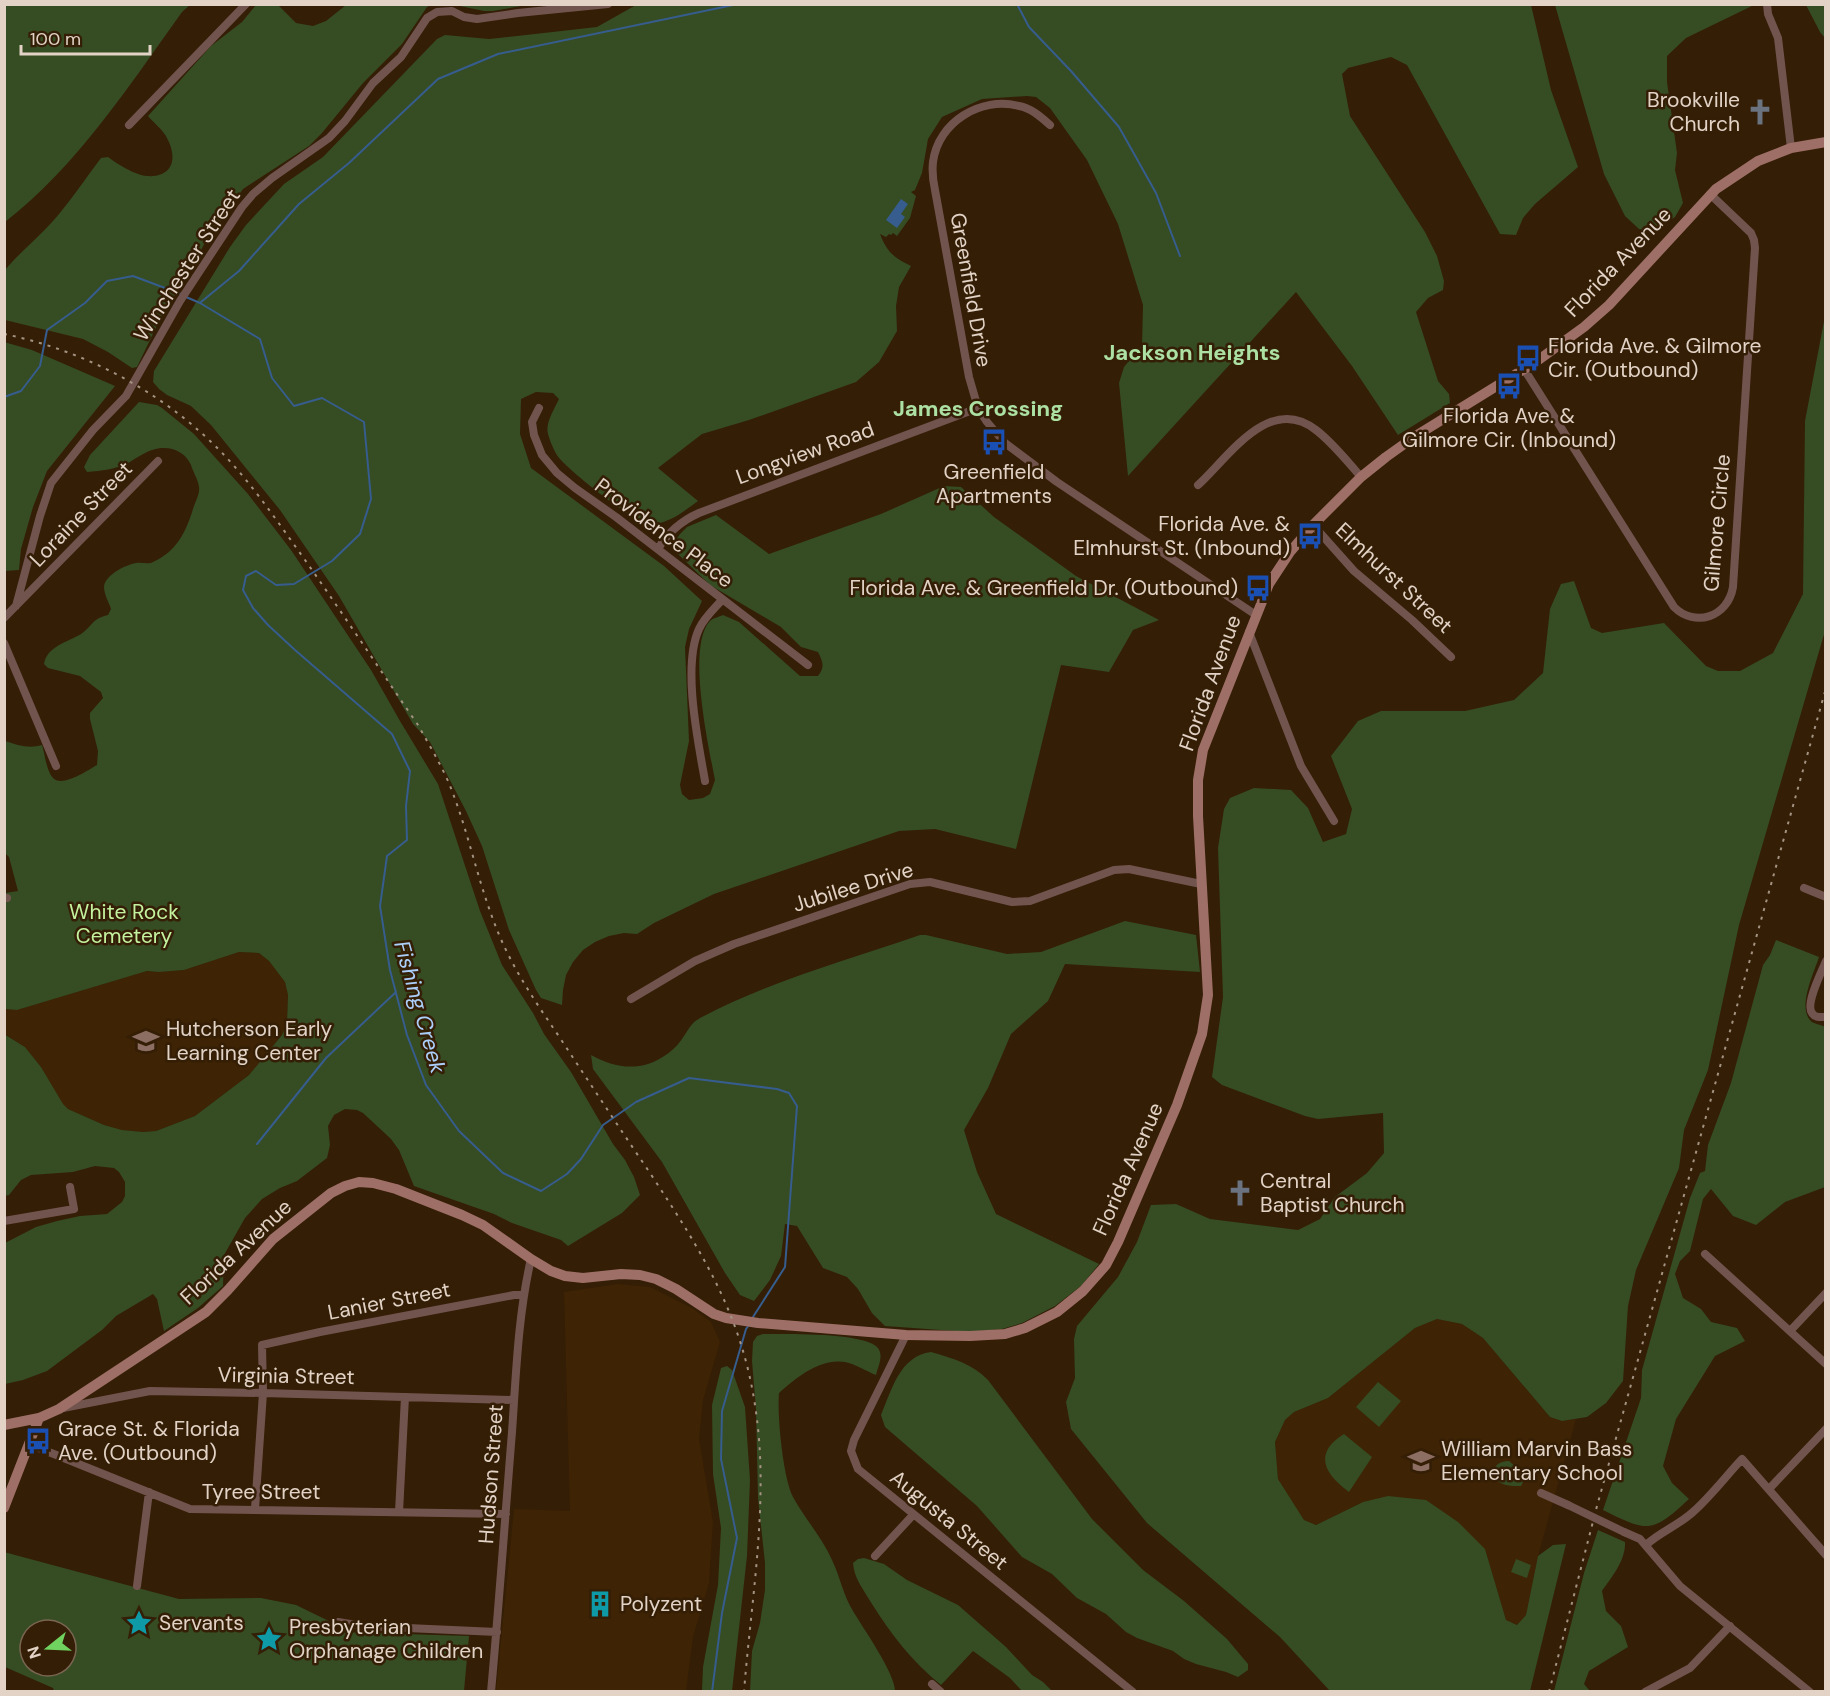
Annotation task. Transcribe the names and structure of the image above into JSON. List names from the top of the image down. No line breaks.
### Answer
{"streets":{"main road":["Florida Avenue"],"street":["Winchester Street","Greenfield Drive","Longview Road","Loraine Street","Gilmore Circle","Providence Place","Elmhurst Street","Jubilee Drive","Lanier Street","Virginia Street","Hudson Street","Tyree Street","Augusta Street"]},"crossings":[["Florida Avenue","Greenfield Drive"],["Florida Avenue","Gilmore Circle"],["Florida Avenue","Elmhurst Street"],["Florida Avenue","Jubilee Drive"],["Florida Avenue","Virginia Street"],["Florida Avenue","Hudson Street"],["Florida Avenue","Augusta Street"],["Winchester Street","Loraine Street"],["Greenfield Drive","Longview Road"],["Longview Road","Providence Place"],["Lanier Street","Virginia Street"],["Lanier Street","Hudson Street"],["Virginia Street","Hudson Street"],["Hudson Street","Tyree Street"]],"districts":["Jackson Heights","James Crossing"],"water":["Fishing Creek"],"parks":["White Rock Cemetery"],"places":{"church":["Brookville Church","Central Baptist Church"],"bus stop":["Florida Ave. & Gilmore Cir. (Outbound)","Florida Ave. & Gilmore Cir. (Inbound)","Greenfield Apartments","Florida Ave. & Elmhurst St. (Inbound)","Florida Ave. & Greenfield Dr. (Outbound)","Grace St. & Florida Ave. (Outbound)"],"school or university":["Hutcherson Early Learning Center","William Marvin Bass Elementary School"],"building":["Polyzent"],"place":["Servants","Presbyterian Orphanage Children"]},"scale_bar":"100 m","north":"left"}
